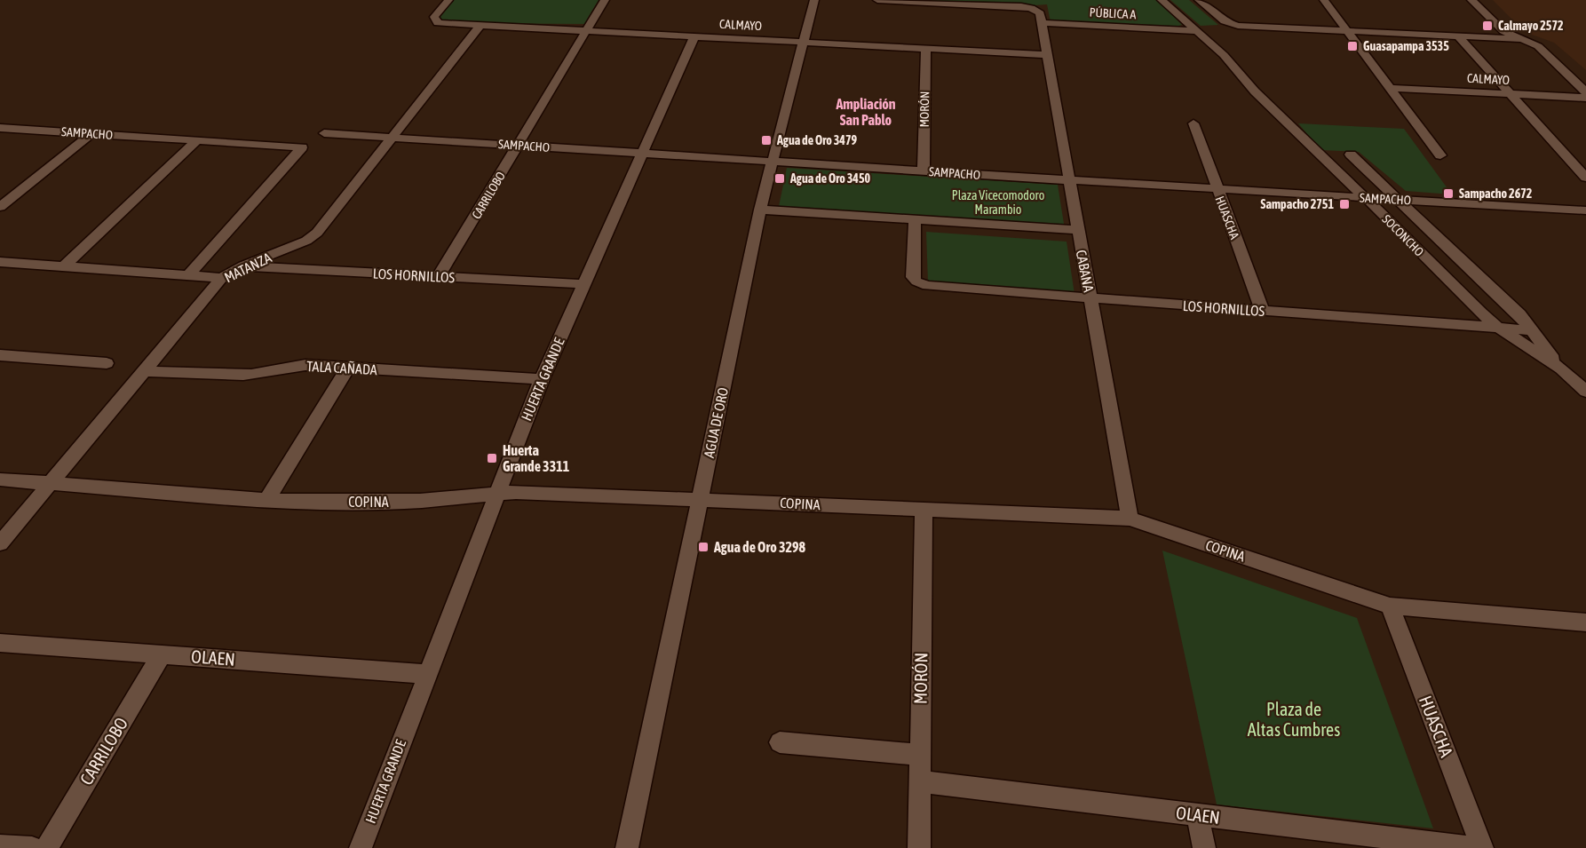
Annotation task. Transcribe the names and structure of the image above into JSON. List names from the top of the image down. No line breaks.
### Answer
{"streets":{"street":["PÚBLICA A","CALMAYO","MORÓN","SAMPACHO","CARRILOBO","HUASCHA","SOCONCHO","MATANZA","CABANA","LOS HORNILLOS","TALA CAÑADA","HUERTA GRANDE","AGUA DE ORO","COPINA","OLAEN"]},"crossings":[["PÚBLICA A","SOCONCHO"],["PÚBLICA A","CABANA"],["CALMAYO","MORÓN"],["CALMAYO","CARRILOBO"],["CALMAYO","MATANZA"],["CALMAYO","CABANA"],["CALMAYO","HUERTA GRANDE"],["CALMAYO","AGUA DE ORO"],["MORÓN","SAMPACHO"],["MORÓN","COPINA"],["MORÓN","OLAEN"],["SAMPACHO","CARRILOBO"],["SAMPACHO","HUASCHA"],["SAMPACHO","SOCONCHO"],["SAMPACHO","MATANZA"],["SAMPACHO","CABANA"],["SAMPACHO","HUERTA GRANDE"],["SAMPACHO","AGUA DE ORO"],["CARRILOBO","LOS HORNILLOS"],["CARRILOBO","OLAEN"],["HUASCHA","LOS HORNILLOS"],["HUASCHA","COPINA"],["SOCONCHO","LOS HORNILLOS"],["MATANZA","LOS HORNILLOS"],["MATANZA","TALA CAÑADA"],["MATANZA","COPINA"],["CABANA","LOS HORNILLOS"],["CABANA","COPINA"],["LOS HORNILLOS","HUERTA GRANDE"],["TALA CAÑADA","HUERTA GRANDE"],["HUERTA GRANDE","COPINA"],["HUERTA GRANDE","OLAEN"],["AGUA DE ORO","COPINA"]],"districts":["Ampliación San Pablo"],"parks":["Plaza Vicecomodoro Marambio","Plaza de Altas Cumbres"],"places":{"transit":["Calmayo 2572","Guasapampa 3535","Agua de Oro 3479","Agua de Oro 3450","Sampacho 2672","Sampacho 2751","Huerta Grande 3311","Agua de Oro 3298"]}}
